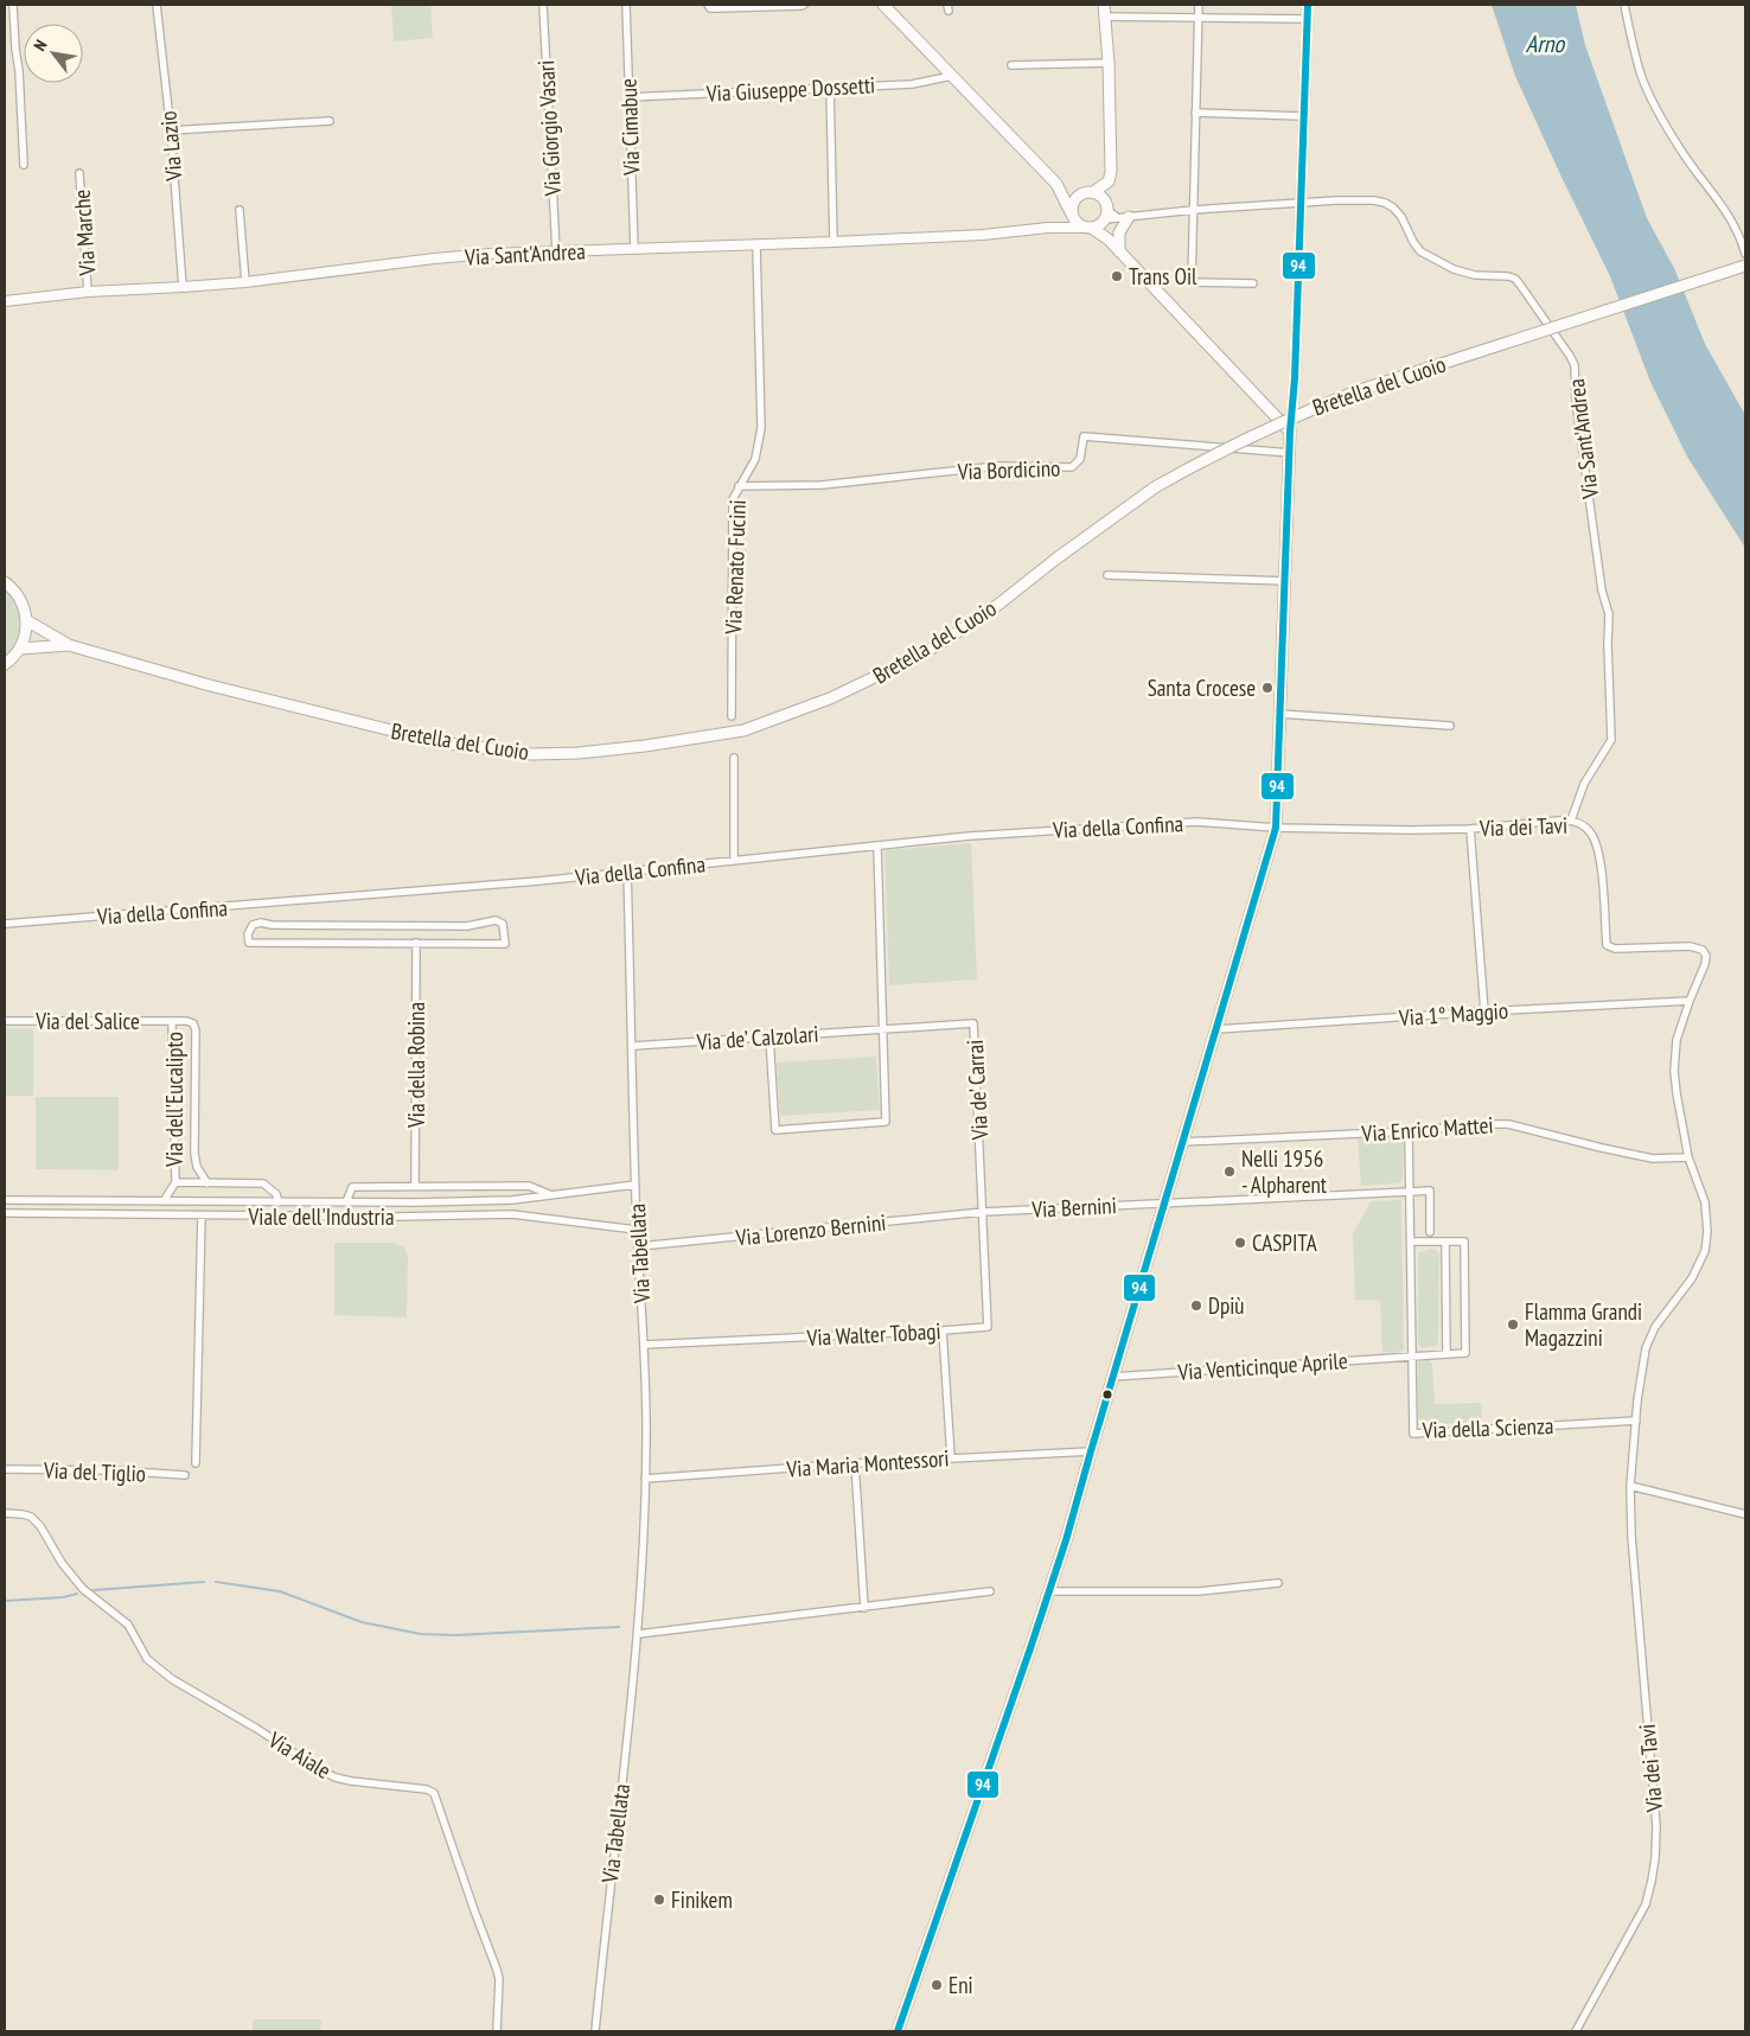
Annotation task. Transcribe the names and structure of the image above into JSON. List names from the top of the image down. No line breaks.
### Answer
{"streets":{"main road":["Bretella del Cuoio"],"street":["Via Giuseppe Dossetti","Via Cimabue","Via Giorgio Vasari","Via Lazio","Via Marche","Via Sant'Andrea","Via Bordicino","Via Renato Fucini","Via della Confina","Via dei Tavi","Via 1° Maggio","Via del Salice","Via de’ Calzolari","Via della Robina","Via de’ Carrai","Via dell'Eucalipto","Via Enrico Mattei","Via Bernini","Viale dell'Industria","Via Lorenzo Bernini","Via Tabellata","Via Walter Tobagi","Via Venticinque Aprile","Via della Scienza","Via Maria Montessori","Via del Tiglio","Via Aiale"]},"crossings":[["Via Giuseppe Dossetti","Via Cimabue"],["Via Cimabue","Via Sant'Andrea"],["Via Giorgio Vasari","Via Sant'Andrea"],["Via Lazio","Via Sant'Andrea"],["Via Marche","Via Sant'Andrea"],["Via Sant'Andrea","Via Renato Fucini"],["Via Sant'Andrea","Via dei Tavi"],["Via Bordicino","Via Renato Fucini"],["Via della Confina","Via dei Tavi"],["Via della Confina","Via Tabellata"],["Via dei Tavi","Via 1° Maggio"],["Via dei Tavi","Via Enrico Mattei"],["Via dei Tavi","Via della Scienza"],["Via del Salice","Via dell'Eucalipto"],["Via de’ Calzolari","Via de’ Carrai"],["Via de’ Calzolari","Via Tabellata"],["Via de’ Carrai","Via Bernini"],["Via de’ Carrai","Via Lorenzo Bernini"],["Via de’ Carrai","Via Walter Tobagi"],["Via Enrico Mattei","Via della Scienza"],["Via Bernini","Via Lorenzo Bernini"],["Via Bernini","Via Walter Tobagi"],["Via Bernini","Via della Scienza"],["Viale dell'Industria","Via Tabellata"],["Via Lorenzo Bernini","Via Tabellata"],["Via Lorenzo Bernini","Via Walter Tobagi"],["Via Tabellata","Via Walter Tobagi"],["Via Tabellata","Via Maria Montessori"],["Via Venticinque Aprile","Via della Scienza"]],"water":["Arno"],"places":["Trans Oil","Santa Crocese","Nelli 1956 - Alpharent","CASPITA","Dpiù","Flamma Grandi Magazzini","Finikem","Eni"],"lines":["transit line 94"],"north":"top left"}
